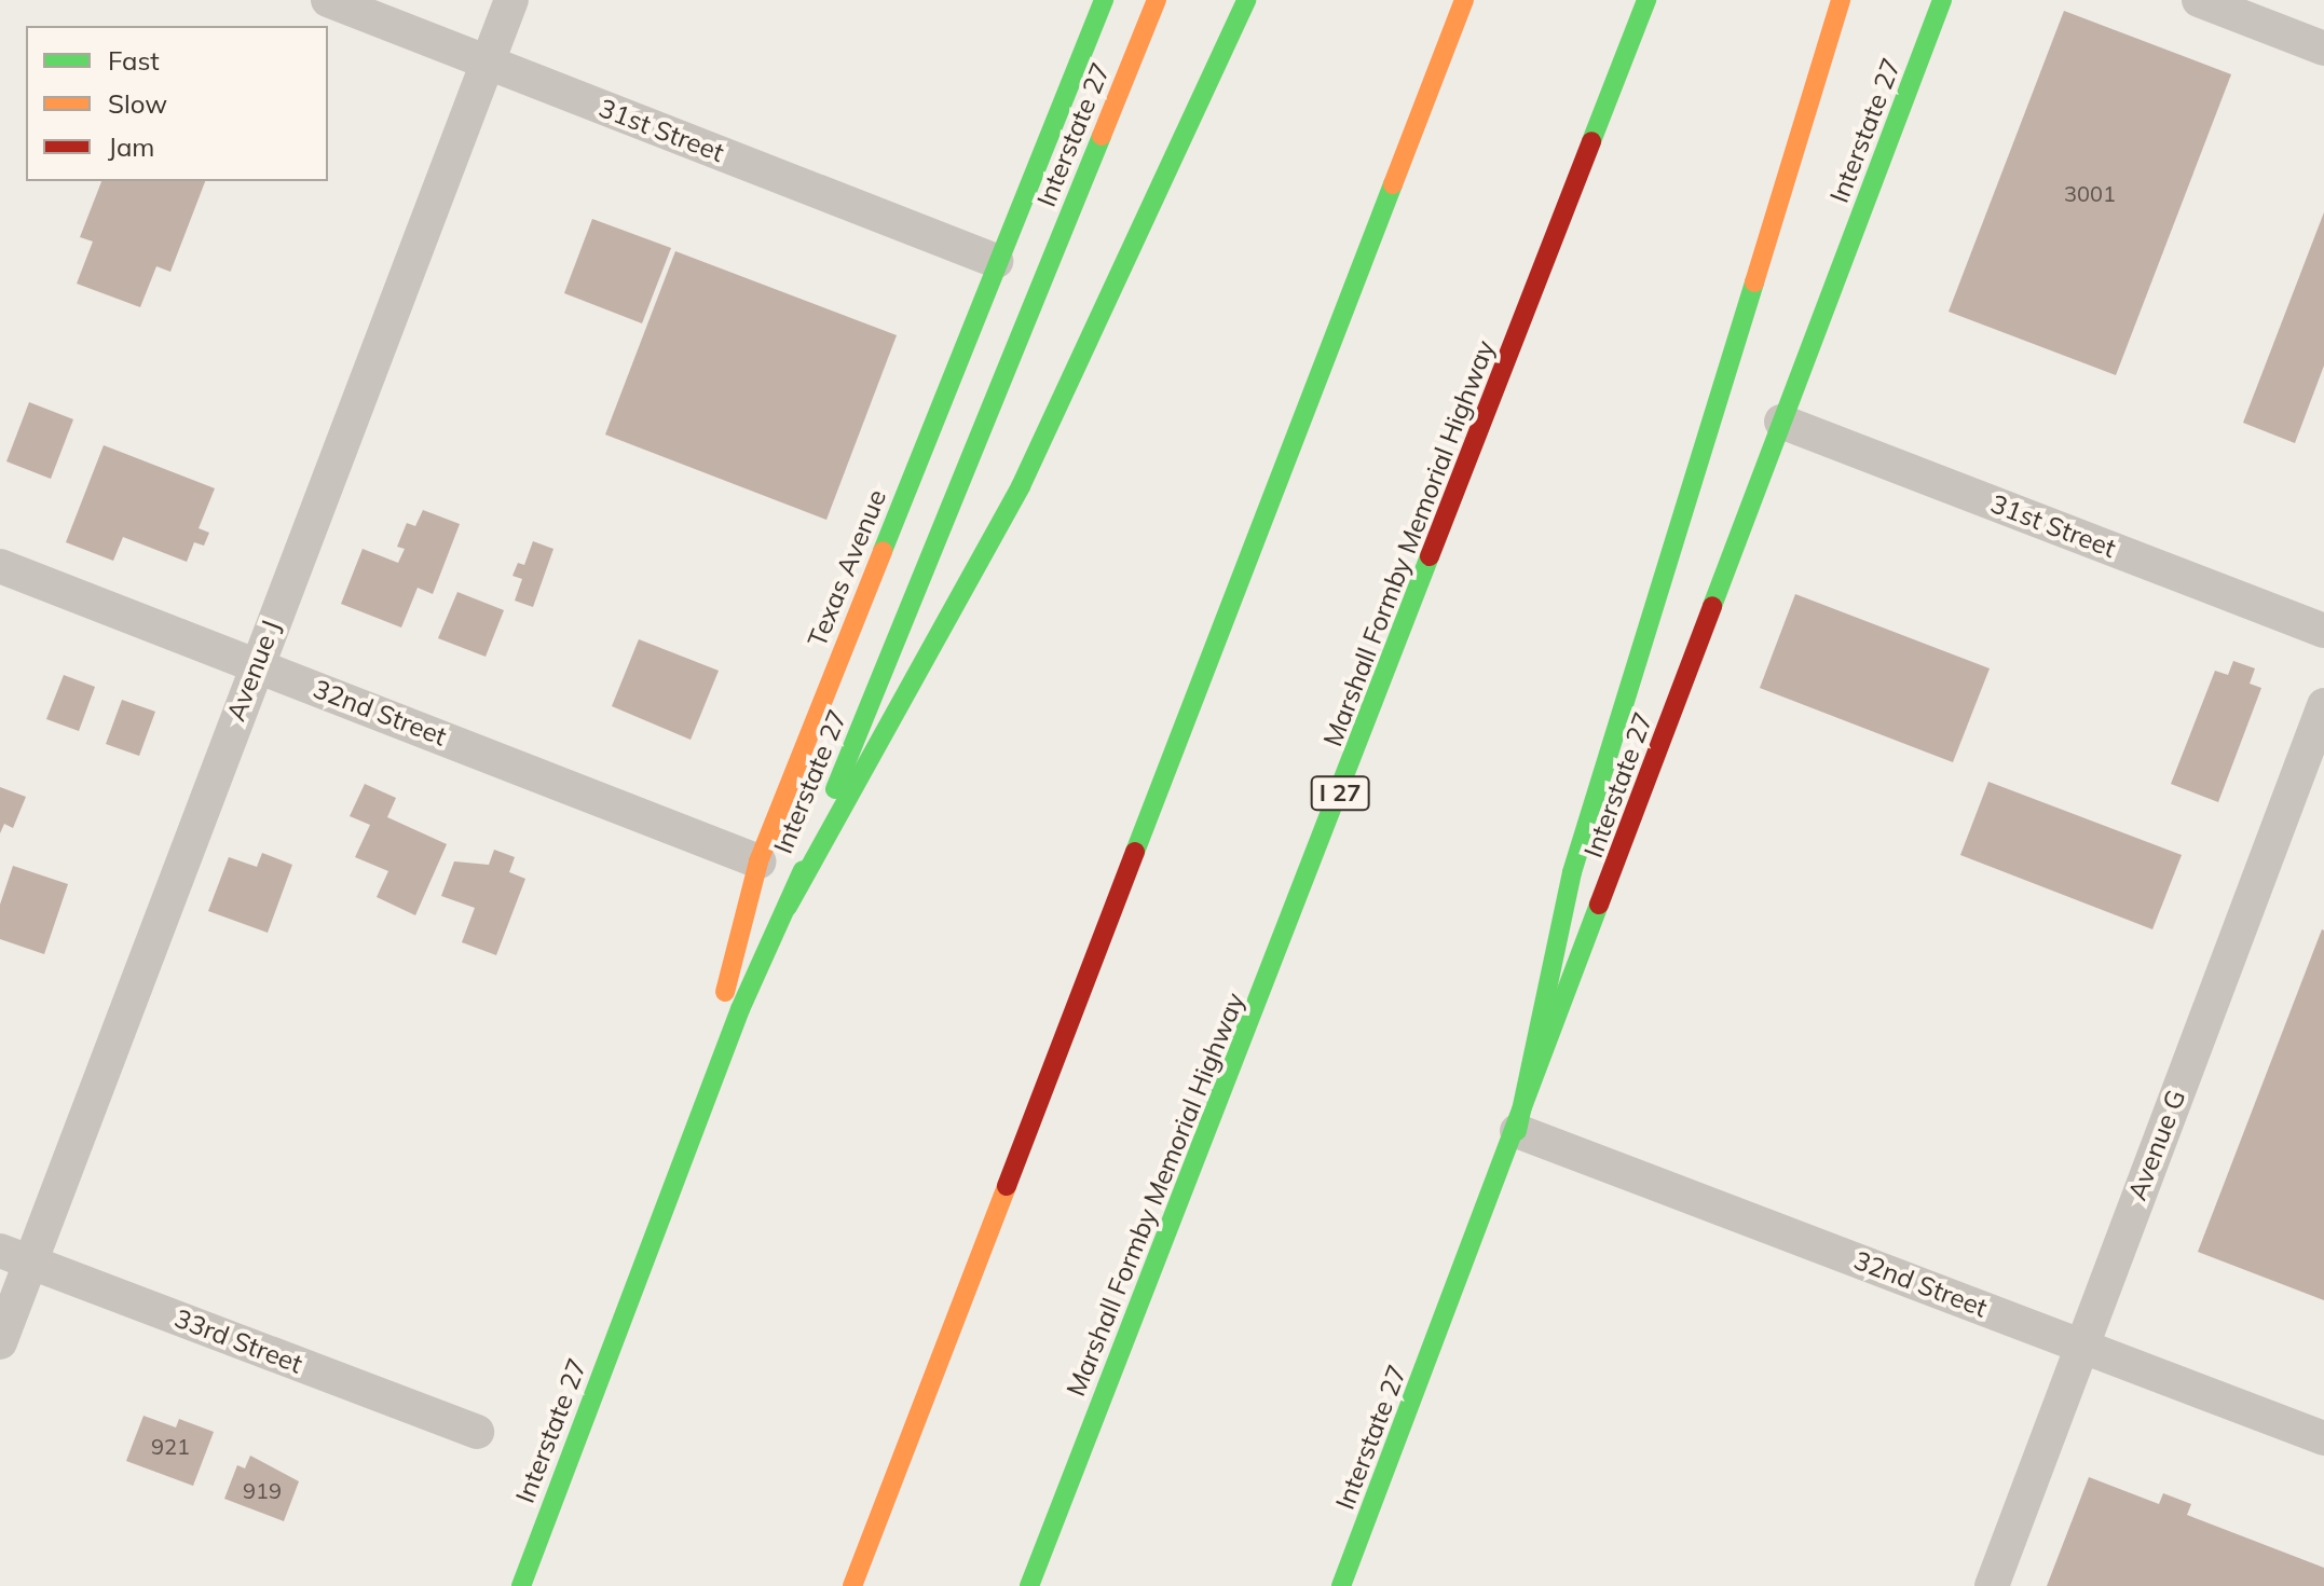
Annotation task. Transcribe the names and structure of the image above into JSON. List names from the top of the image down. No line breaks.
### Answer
{"streets":{"main road":["Interstate 27","Marshall Formby Memorial Highway","Texas Avenue","I 27"],"street":["31st Street","Avenue J","32nd Street","Avenue G","33rd Street"]},"crossings":[["31st Street","Interstate 27"],["31st Street","Texas Avenue"],["31st Street","Avenue J"],["Interstate 27","Texas Avenue"],["Interstate 27","32nd Street"],["Texas Avenue","32nd Street"],["Avenue J","32nd Street"],["Avenue J","33rd Street"],["32nd Street","Avenue G"]],"house_numbers":["3001","921","919"],"legend":["Fast","Slow","Jam"]}
